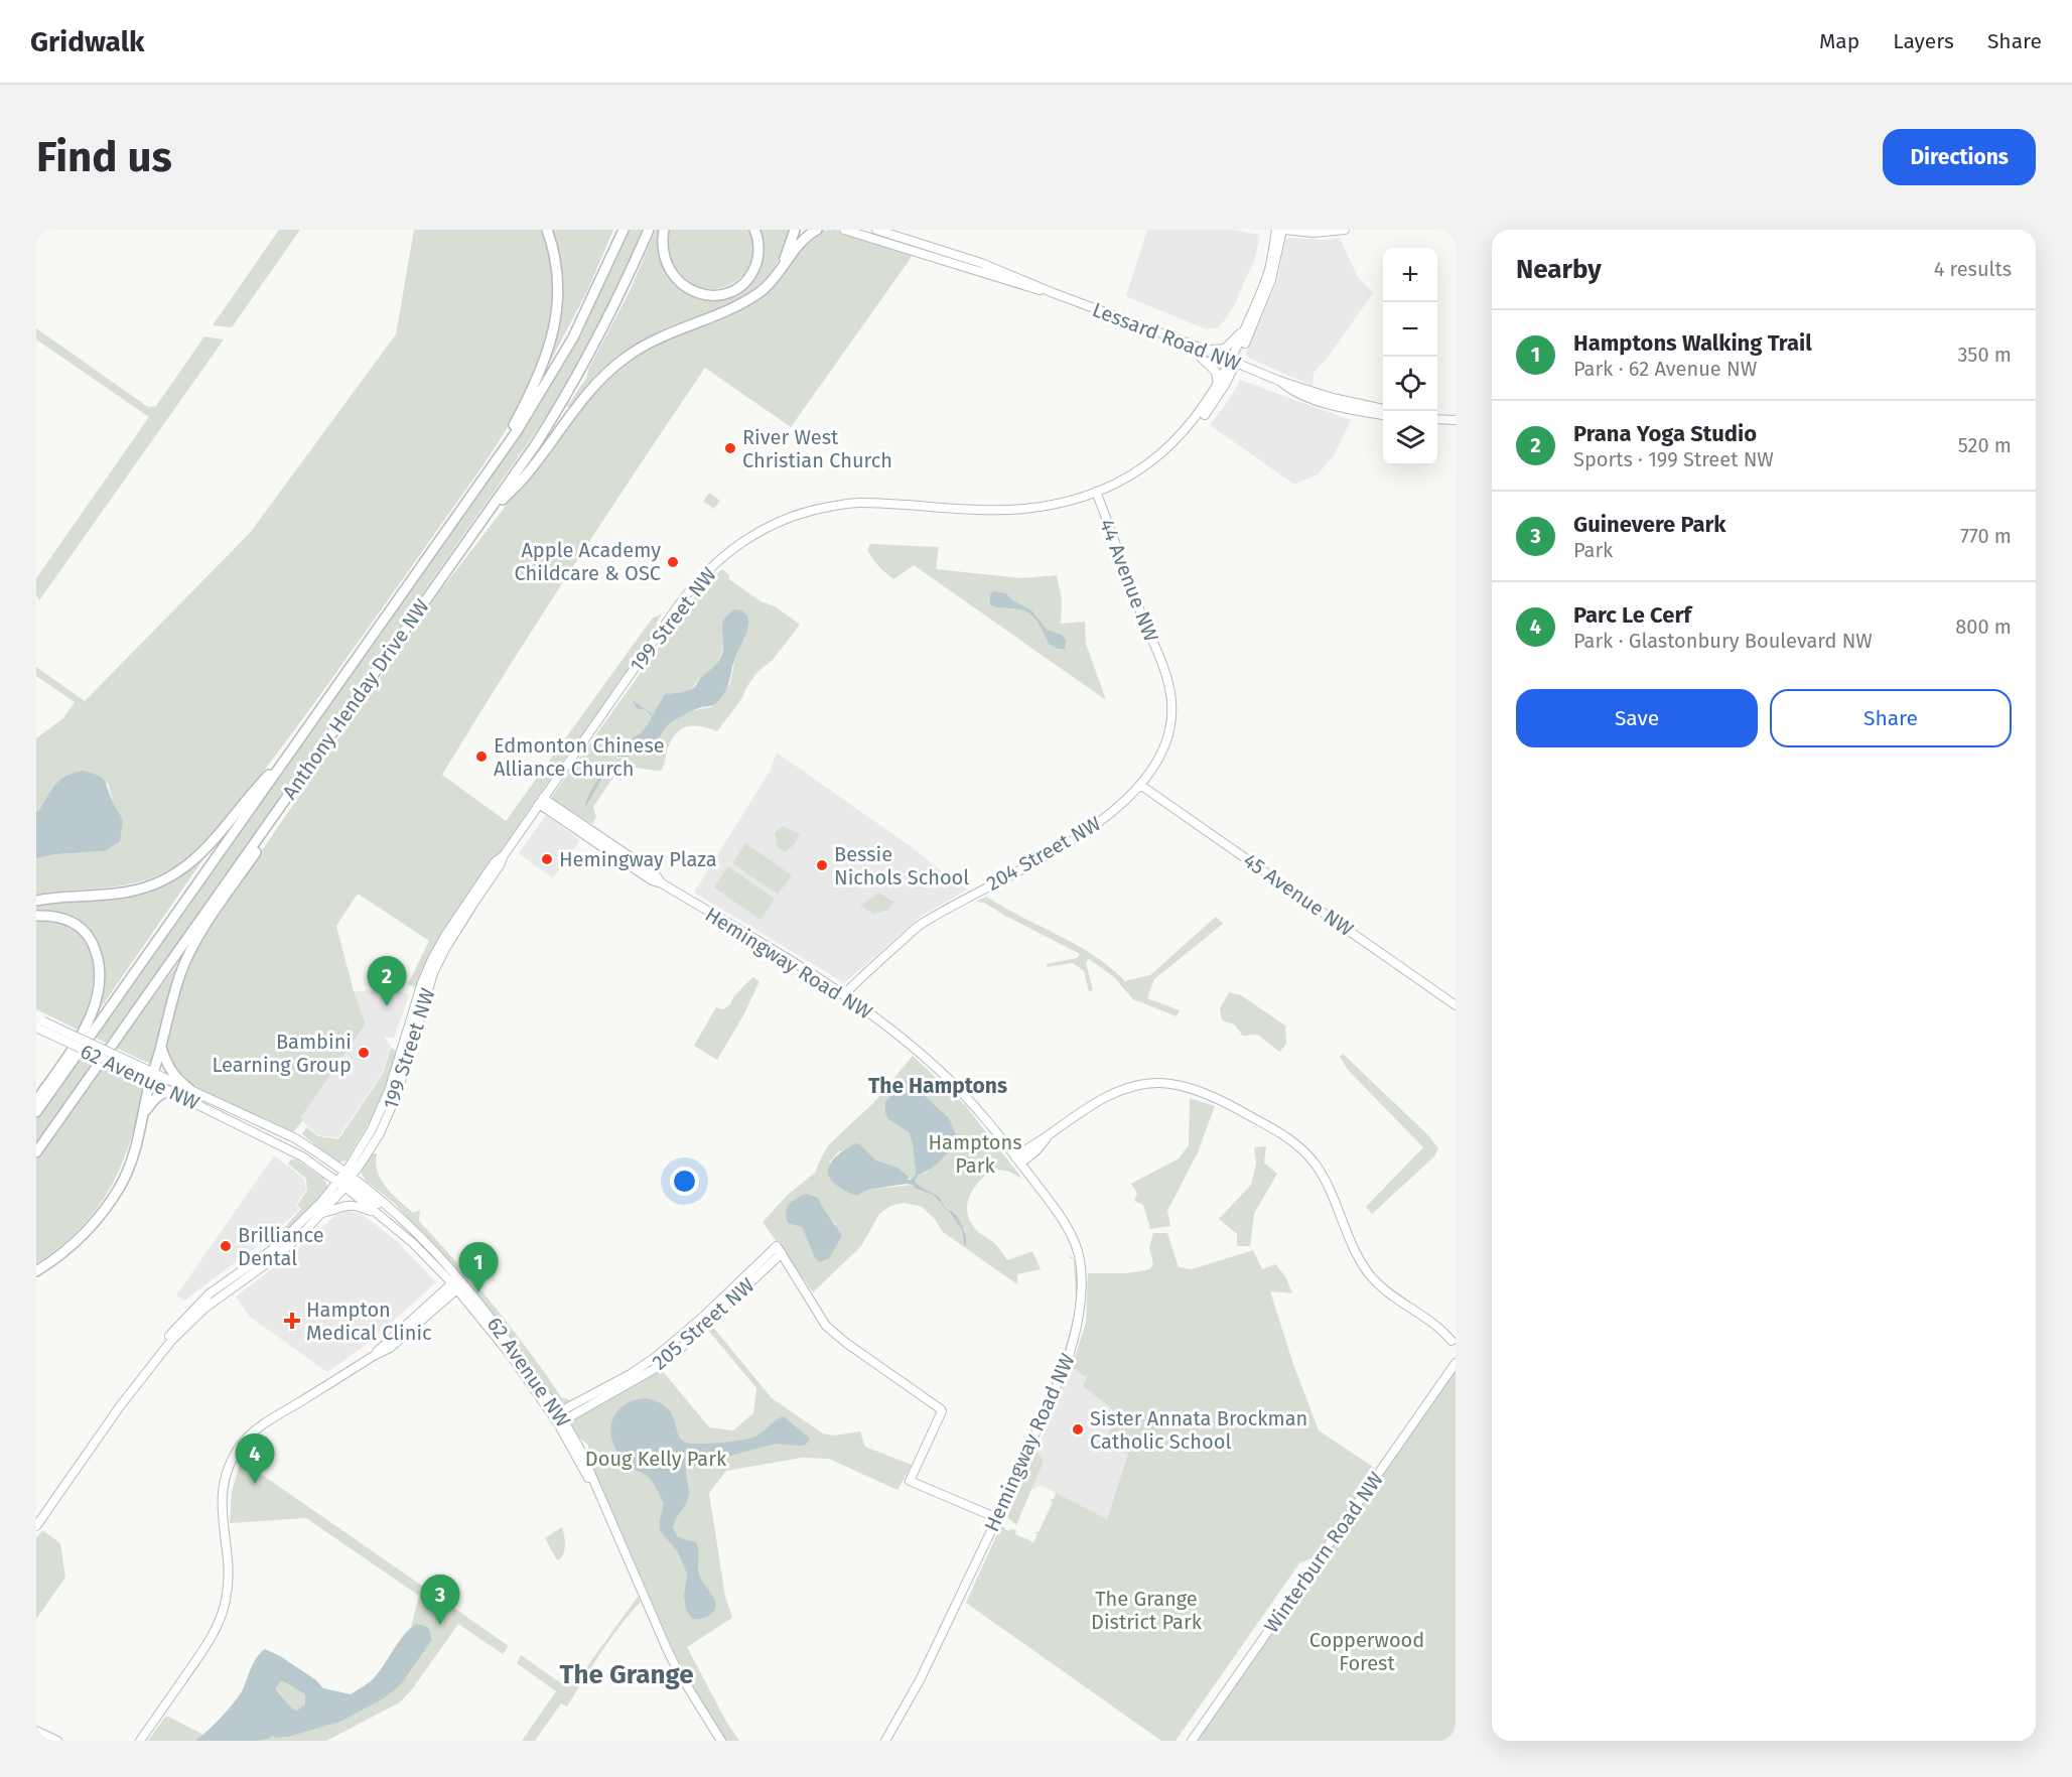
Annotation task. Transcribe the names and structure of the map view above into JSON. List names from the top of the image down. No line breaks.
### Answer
{"streets":{"highway":["Anthony Henday Drive NW"],"main road":["Lessard Road NW","44 Avenue NW","199 Street NW","204 Street NW","45 Avenue NW","Hemingway Road NW","62 Avenue NW","205 Street NW","Winterburn Road NW"]},"crossings":[["Lessard Road NW","199 Street NW"],["44 Avenue NW","199 Street NW"],["44 Avenue NW","204 Street NW"],["199 Street NW","Hemingway Road NW"],["199 Street NW","62 Avenue NW"],["204 Street NW","45 Avenue NW"],["204 Street NW","Hemingway Road NW"],["Hemingway Road NW","205 Street NW"],["62 Avenue NW","205 Street NW"]],"districts":["The Hamptons","The Grange"],"parks":["Hamptons Park","Doug Kelly Park","The Grange District Park","Copperwood Forest"],"places":{"other":["River West Christian Church","Apple Academy Childcare & OSC","Edmonton Chinese Alliance Church","Hemingway Plaza","Bessie Nichols School","Bambini Learning Group","Brilliance Dental","Sister Annata Brockman Catholic School"],"health":["Hampton Medical Clinic"]},"page":{"header":"Gridwalk","nav":["Map","Layers","Share"],"buttons":["Directions",["Save","Share"]],"title":"Find us","heading":["Nearby","4 results"],"map_buttons":["+","−"],"list":[{"mark":"1","name":"Hamptons Walking Trail","note":"Park · 62 Avenue NW","value":"350 m"},{"mark":"2","name":"Prana Yoga Studio","note":"Sports · 199 Street NW","value":"520 m"},{"mark":"3","name":"Guinevere Park","note":"Park","value":"770 m"},{"mark":"4","name":"Parc Le Cerf","note":"Park · Glastonbury Boulevard NW","value":"800 m"}],"pins":["2","1","4","3"]}}
